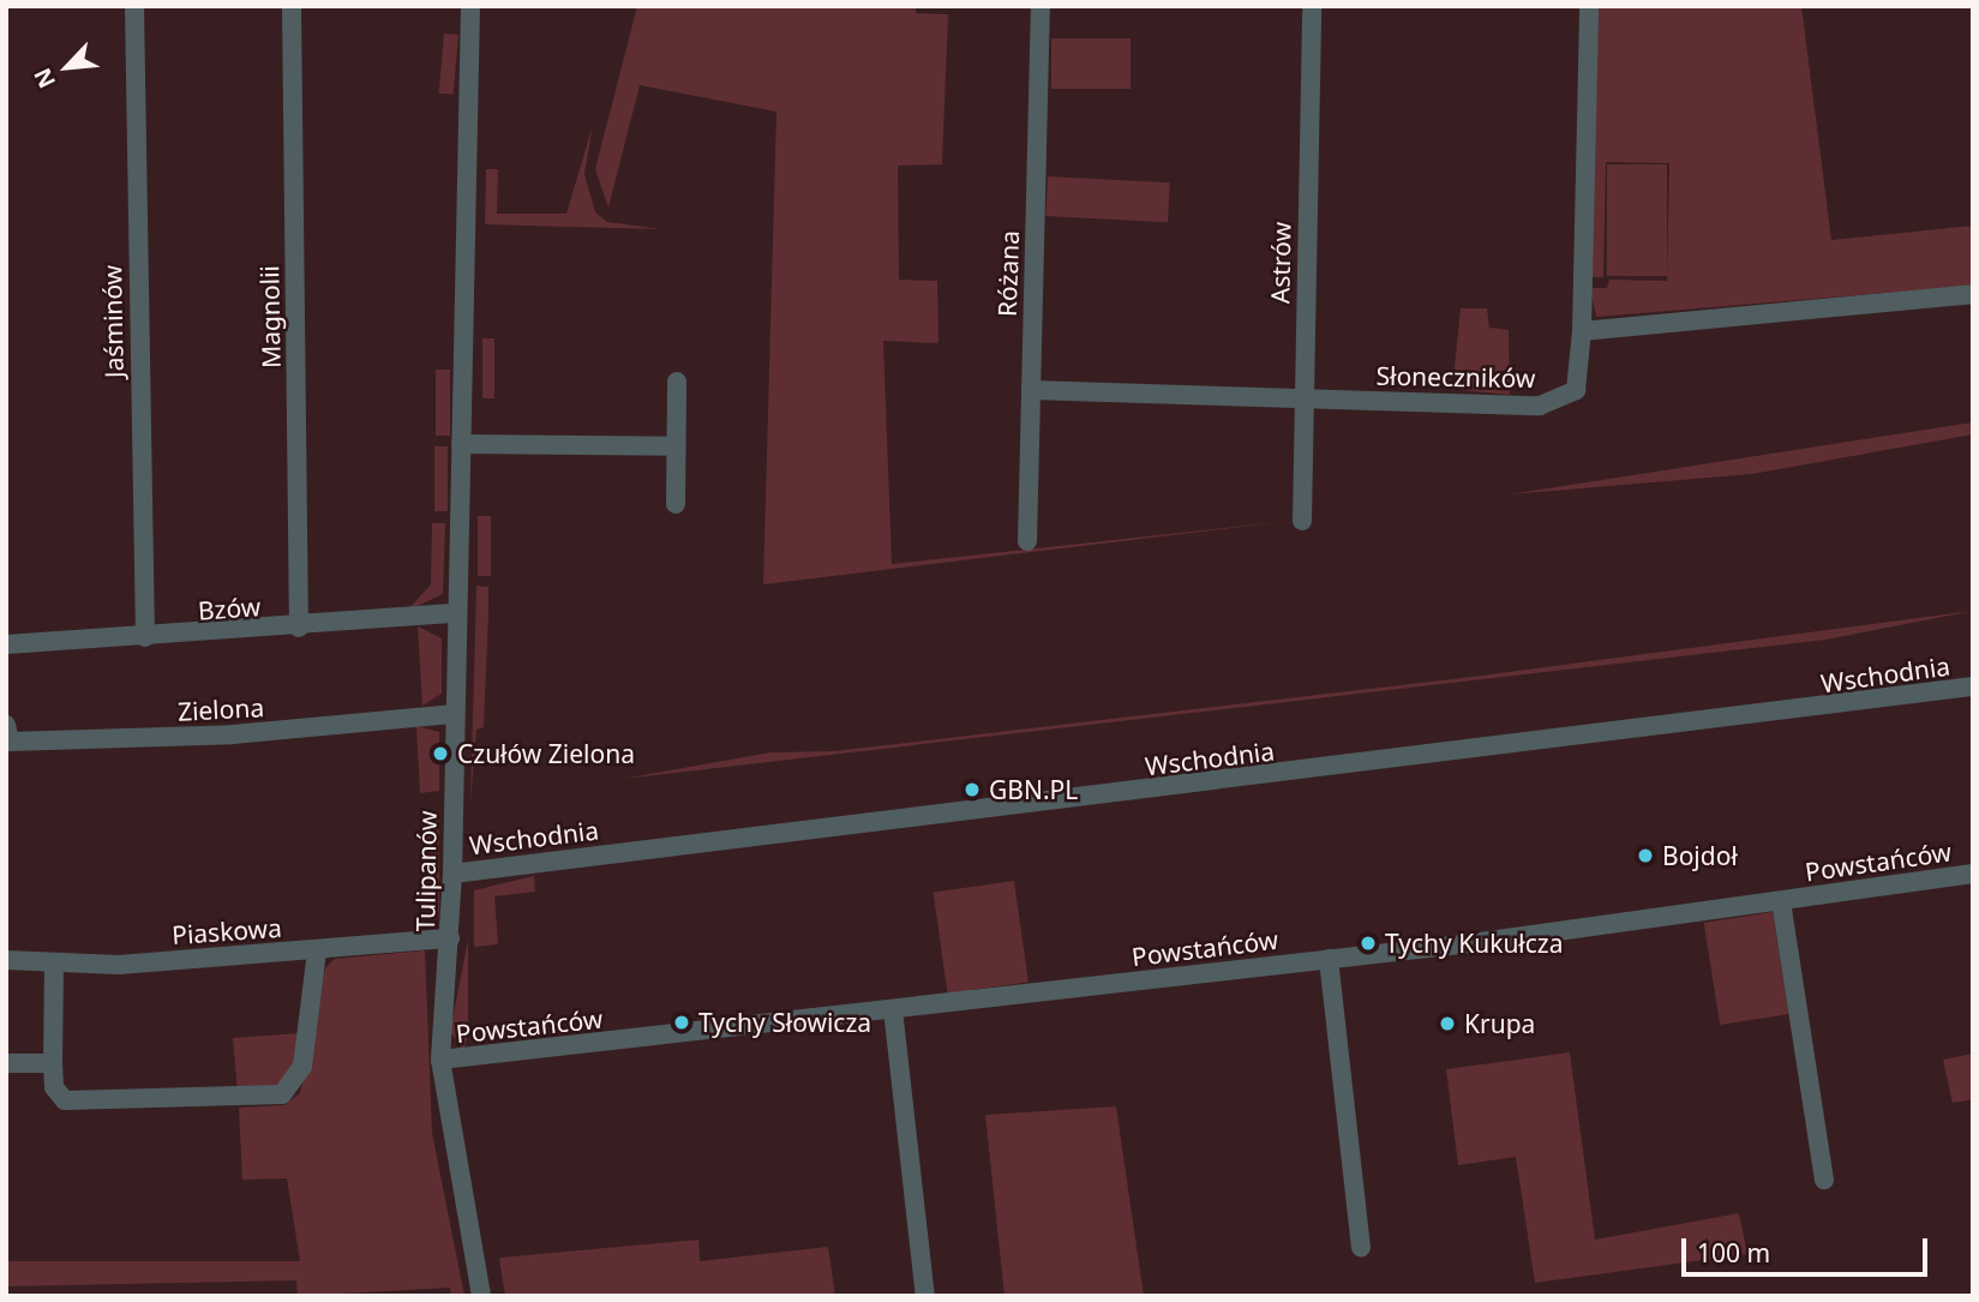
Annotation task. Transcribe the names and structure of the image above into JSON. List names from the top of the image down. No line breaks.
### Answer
{"streets":{"street":["Astrów","Różana","Magnolii","Jaśminów","Słoneczników","Bzów","Wschodnia","Zielona","Powstańców","Tulipanów","Piaskowa"]},"crossings":[["Astrów","Słoneczników"],["Różana","Słoneczników"],["Magnolii","Bzów"],["Jaśminów","Bzów"],["Bzów","Tulipanów"],["Wschodnia","Tulipanów"],["Zielona","Tulipanów"],["Powstańców","Tulipanów"],["Tulipanów","Piaskowa"]],"places":["Czułów Zielona","GBN.PL","Bojdoł","Tychy Kukułcza","Tychy Słowicza","Krupa"],"scale_bar":"100 m","north":"bottom left"}
